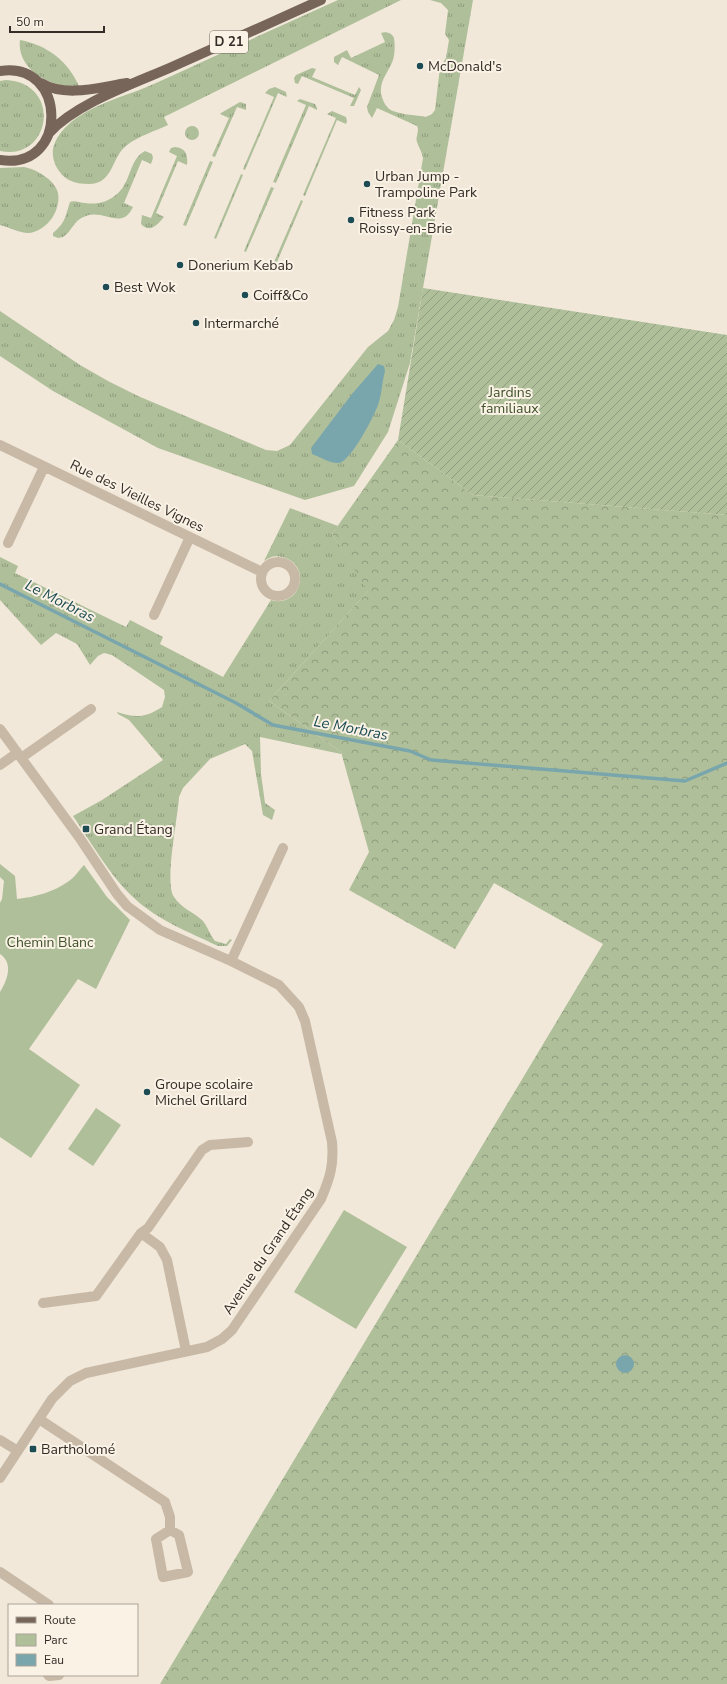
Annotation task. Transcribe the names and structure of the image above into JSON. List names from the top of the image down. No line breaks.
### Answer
{"streets":{"main road":["D 21"],"street":["Rue des Vieilles Vignes","Avenue du Grand Étang"]},"water":["Le Morbras"],"parks":["Jardins familiaux","Chemin Blanc"],"places":{"other":["McDonald's","Urban Jump - Trampoline Park","Fitness Park Roissy-en-Brie","Donerium Kebab","Best Wok","Coiff&Co","Intermarché","Groupe scolaire Michel Grillard"],"transit":["Grand Étang","Bartholomé"]},"legend":["Route","Parc","Eau"],"scale_bar":"50 m"}
